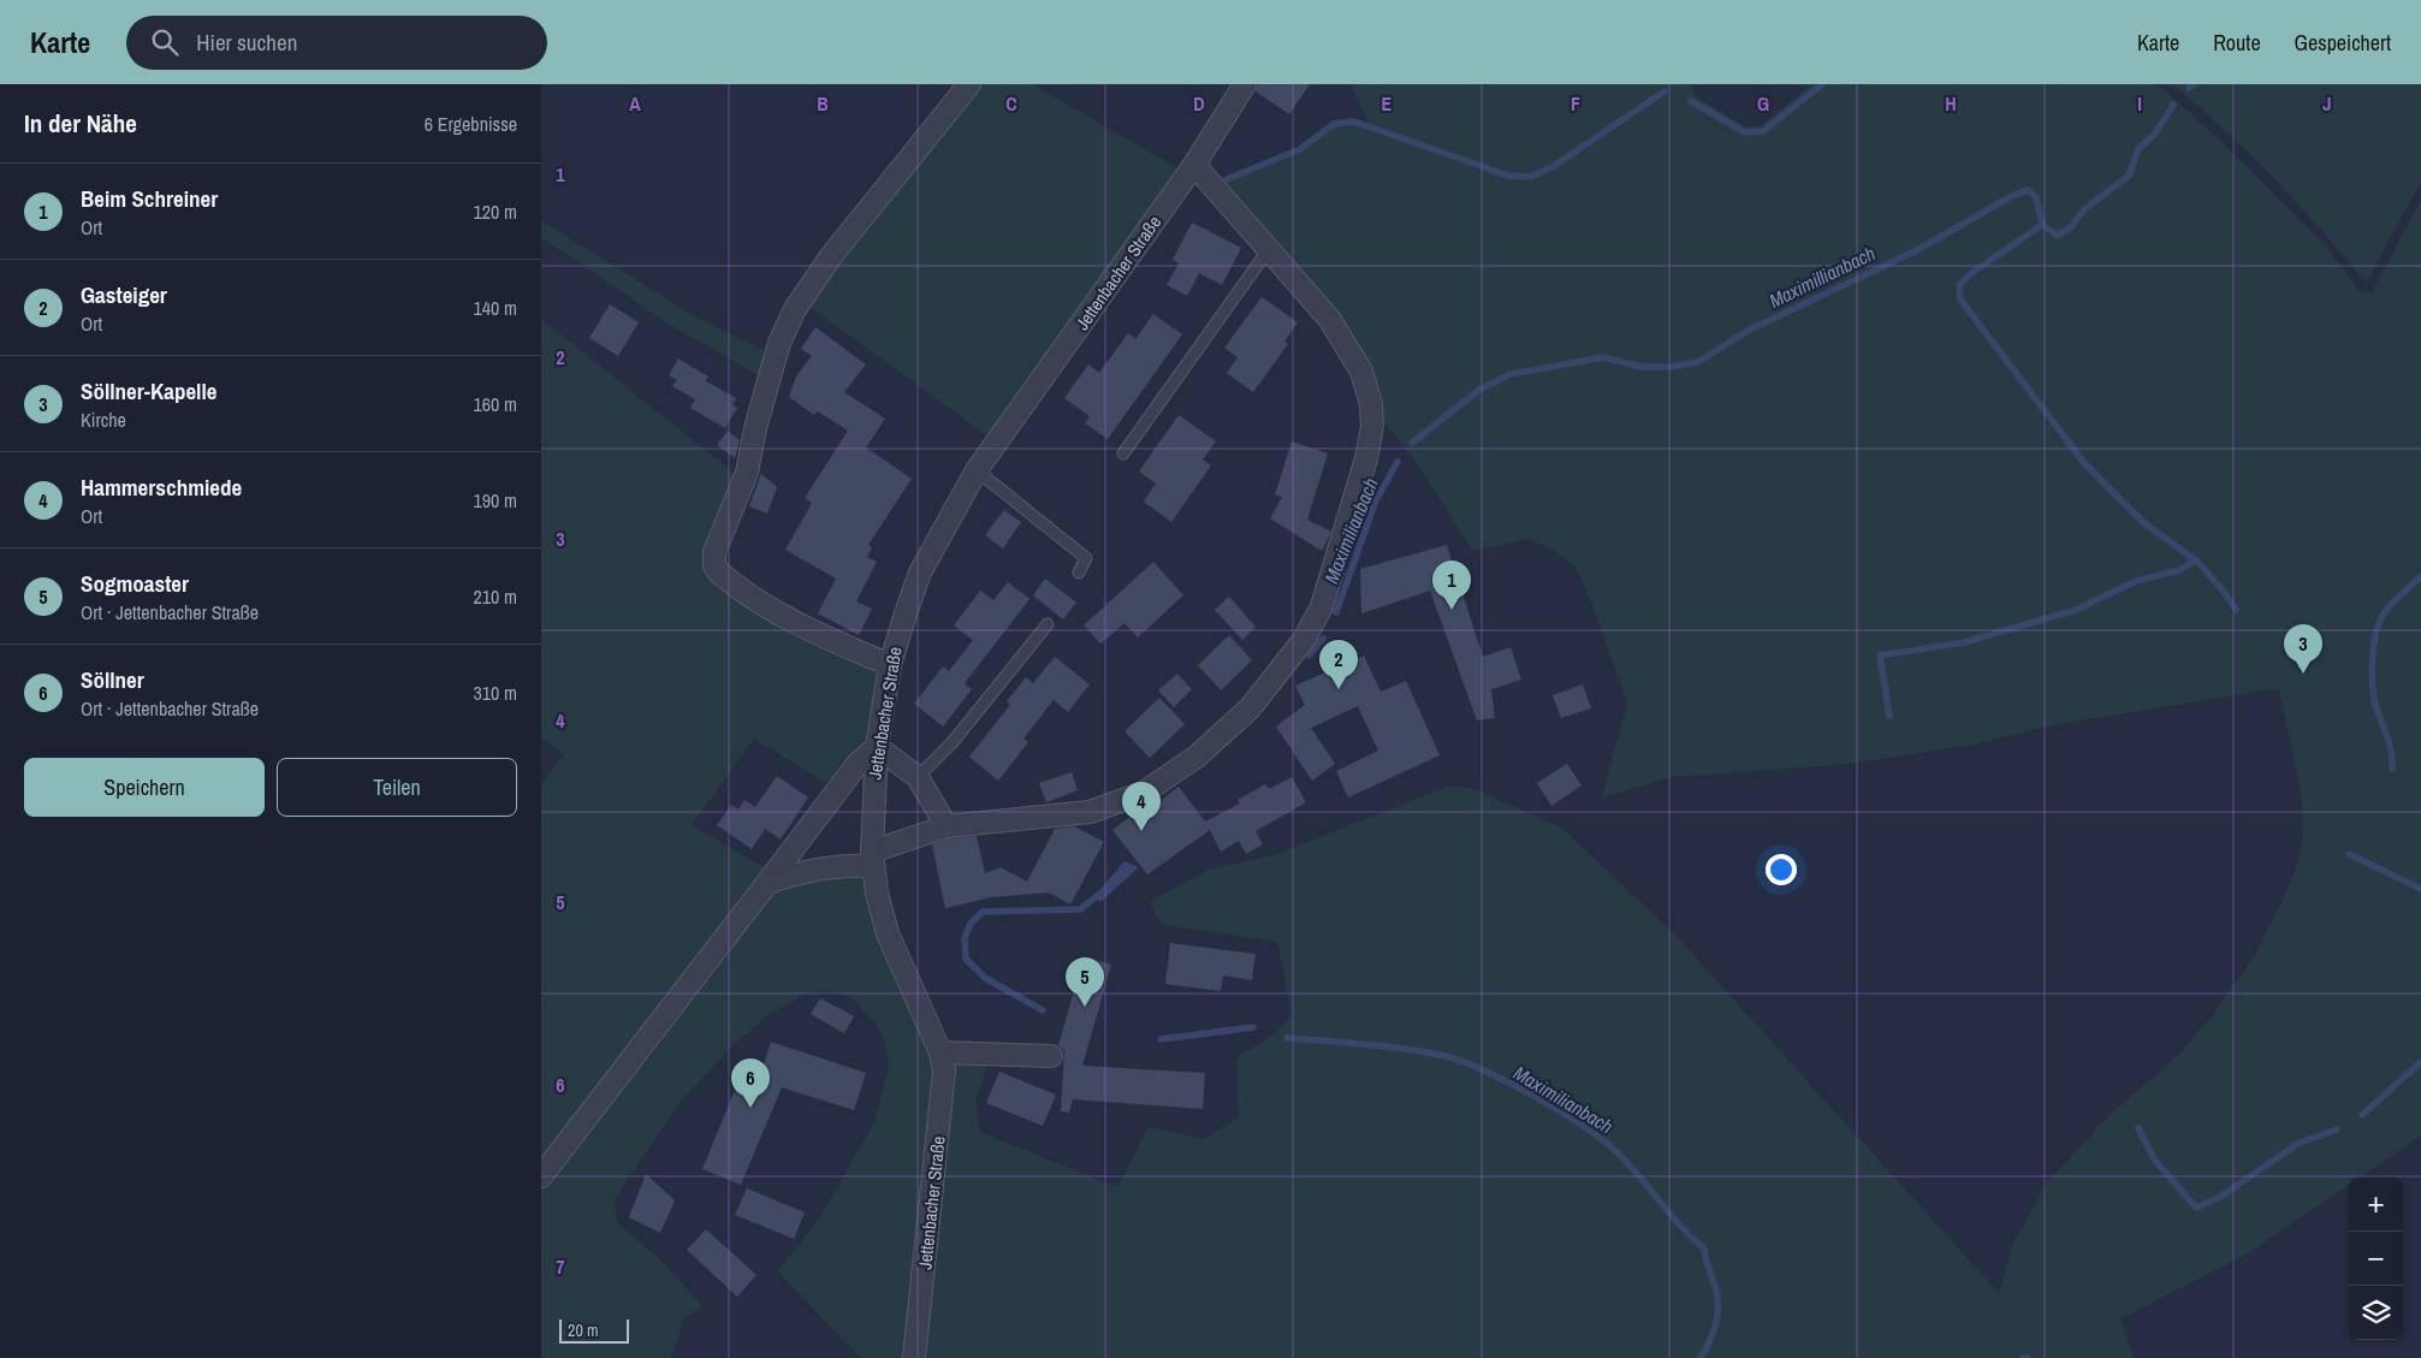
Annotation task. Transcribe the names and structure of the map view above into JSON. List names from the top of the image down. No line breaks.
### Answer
{"streets":{"street":["Jettenbacher Straße"]},"water":["Maximillianbach","Maximilianbach"],"scale_bar":"20 m","page":{"header":"Karte","search":"Hier suchen","nav":["Karte","Route","Gespeichert"],"heading":["In der Nähe","6 Ergebnisse"],"list":[{"mark":"1","name":"Beim Schreiner","note":"Ort","value":"120 m"},{"mark":"2","name":"Gasteiger","note":"Ort","value":"140 m"},{"mark":"3","name":"Söllner-Kapelle","note":"Kirche","value":"160 m"},{"mark":"4","name":"Hammerschmiede","note":"Ort","value":"190 m"},{"mark":"5","name":"Sogmoaster","note":"Ort · Jettenbacher Straße","value":"210 m"},{"mark":"6","name":"Söllner","note":"Ort · Jettenbacher Straße","value":"310 m"}],"pins":["1","3","2","4","5","6"],"buttons":["Speichern","Teilen"],"map_buttons":["+","−"],"scale":"20 m"},"grid":{"columns":["A","B","C","D","E","F","G","H","I","J"],"rows":["1","2","3","4","5","6","7"]}}
